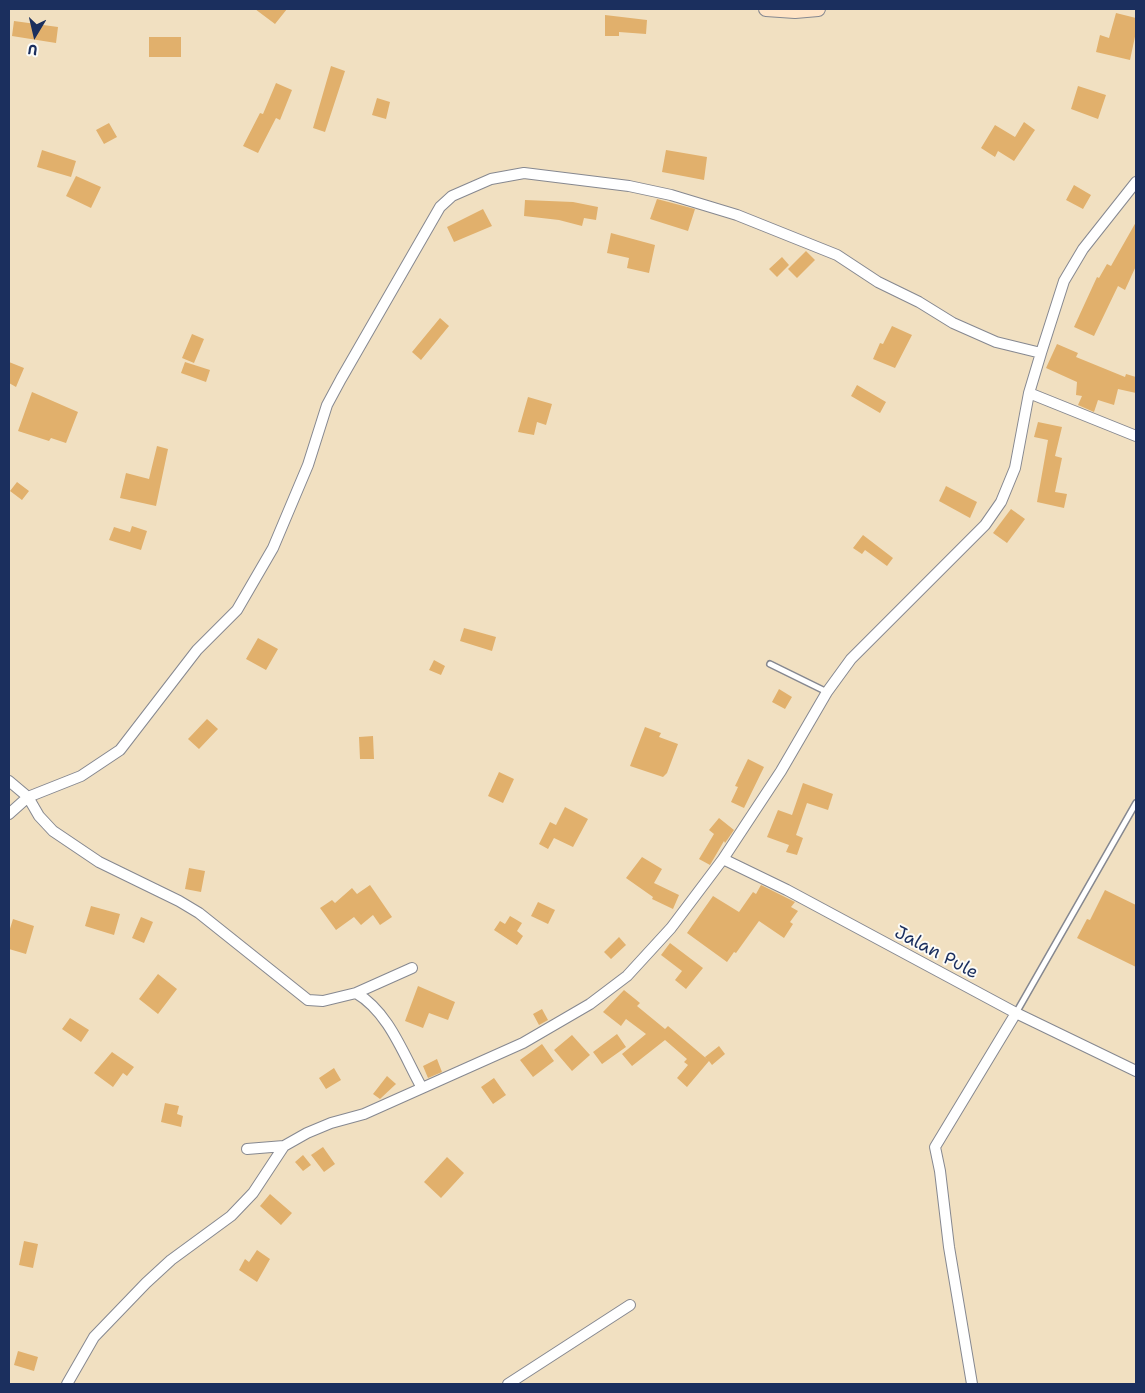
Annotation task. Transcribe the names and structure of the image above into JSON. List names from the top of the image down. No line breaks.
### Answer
{"streets":{"street":["Jalan Pule"]},"north":"bottom"}
